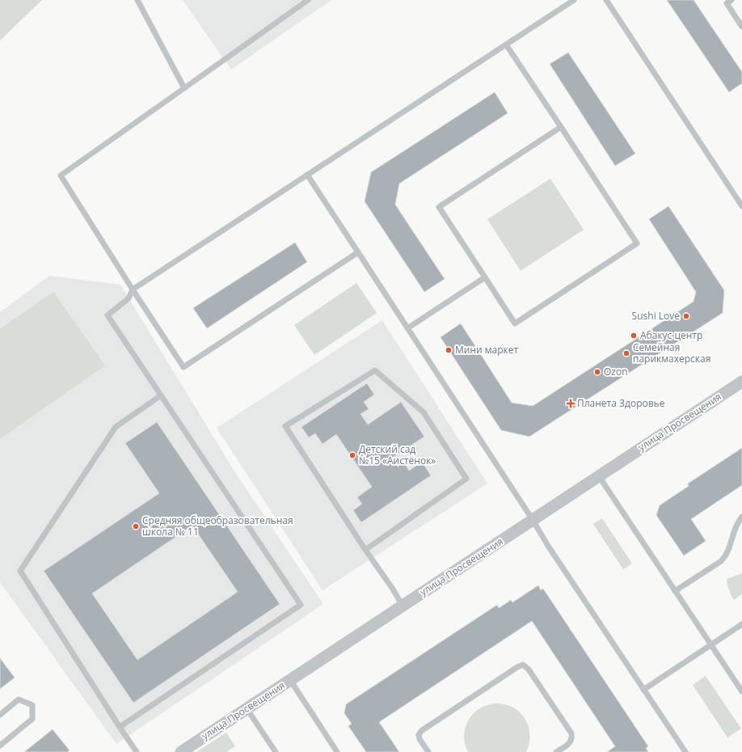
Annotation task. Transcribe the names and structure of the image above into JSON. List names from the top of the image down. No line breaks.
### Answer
{"streets":{"street":["улица Просвещения"]},"places":{"other":["Sushi Love","Абакус центр","Мини маркет","Семейная парикмахерская","Ozon","Детский сад №15 «Аистёнок»","Средняя общеобразовательная школа № 11"],"health":["Планета Здоровье"]}}
